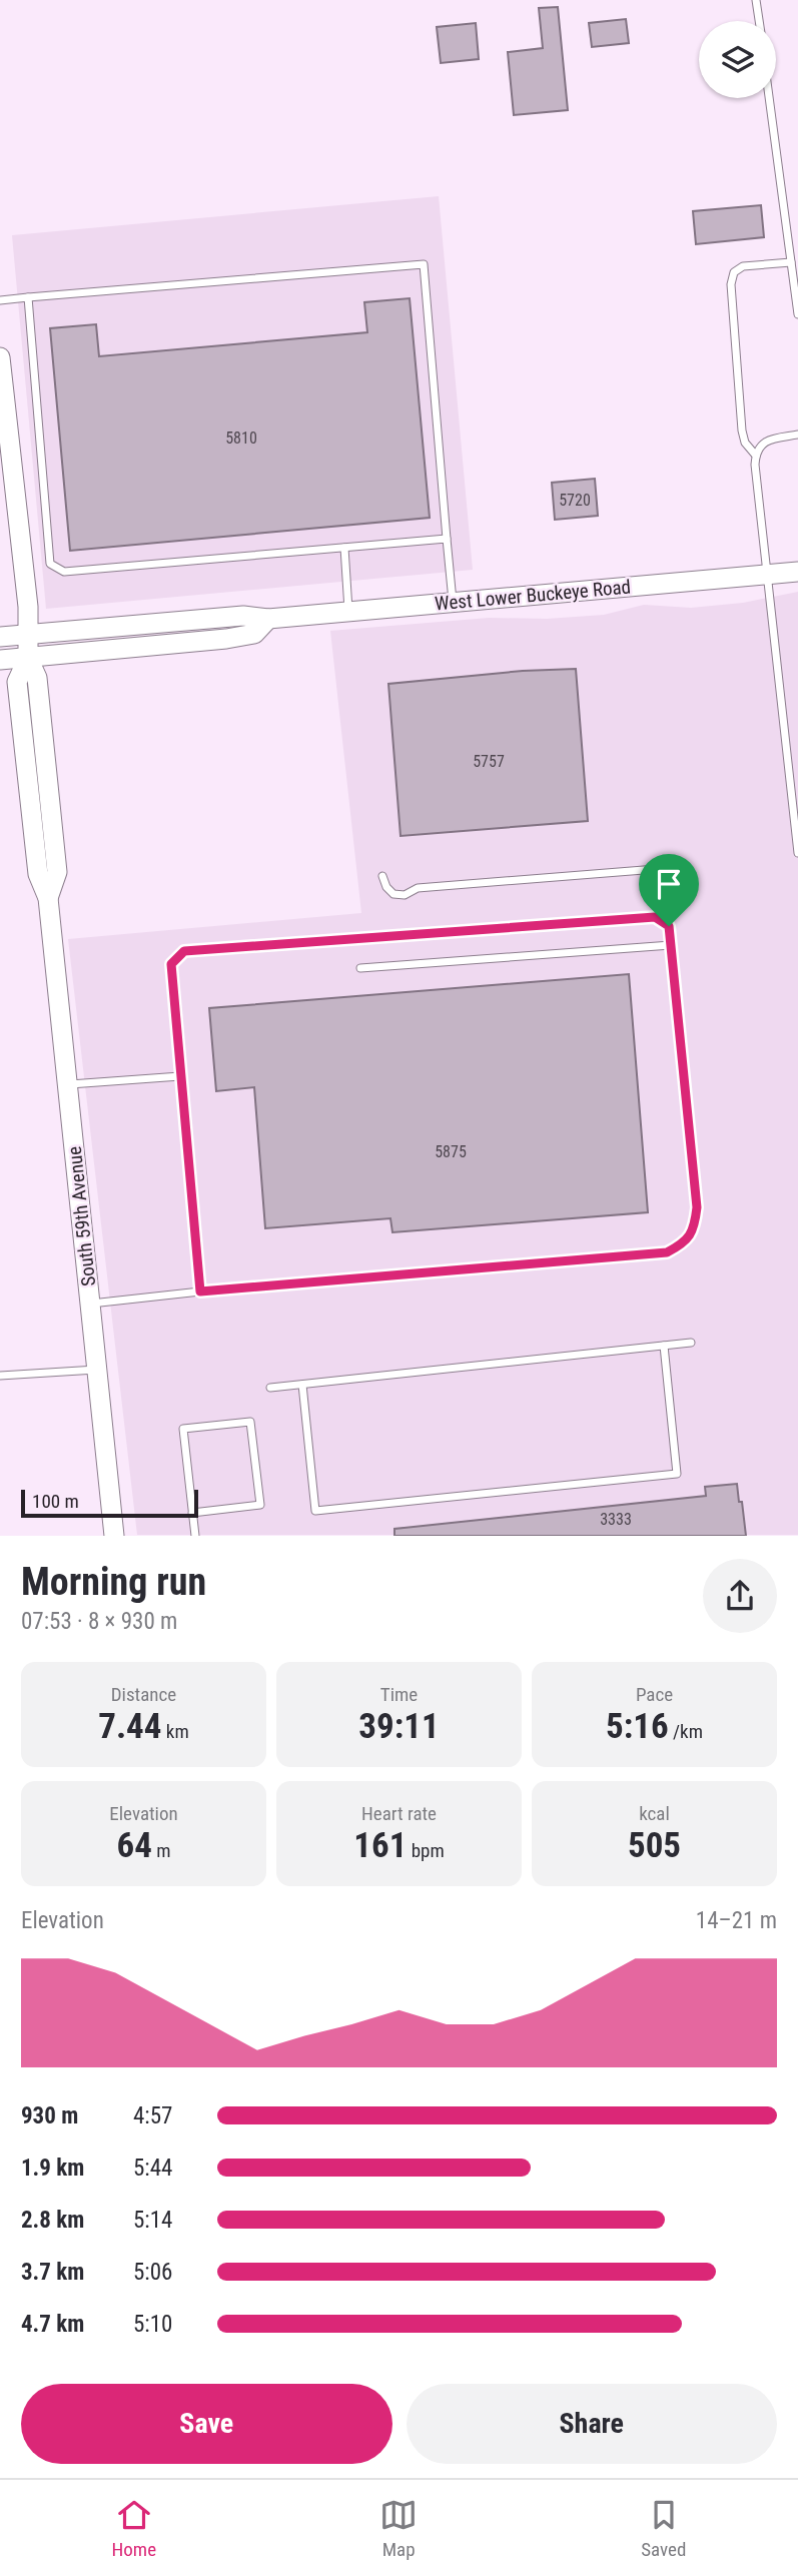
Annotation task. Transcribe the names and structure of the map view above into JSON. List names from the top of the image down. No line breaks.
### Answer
{"streets":{"main road":["West Lower Buckeye Road","South 59th Avenue"]},"crossings":[["West Lower Buckeye Road","South 59th Avenue"]],"house_numbers":["5810","5720","5757","5875","3333"],"scale_bar":"100 m","page":{"scale":"100 m","heading":["Morning run","07:53 · 8 × 930 m"],"stats":[["Distance","7.44 km"],["Time","39:11"],["Pace","5:16 /km"],["Elevation","64 m"],["Heart rate","161 bpm"],["kcal","505"]],"chart":["Elevation","14–21 m"],"list":[{"name":"930 m","note":"4:57"},{"name":"1.9 km","note":"5:44"},{"name":"2.8 km","note":"5:14"},{"name":"3.7 km","note":"5:06"},{"name":"4.7 km","note":"5:10"}],"buttons":["Save","Share"],"tabs":["Home","Map","Saved"]}}
